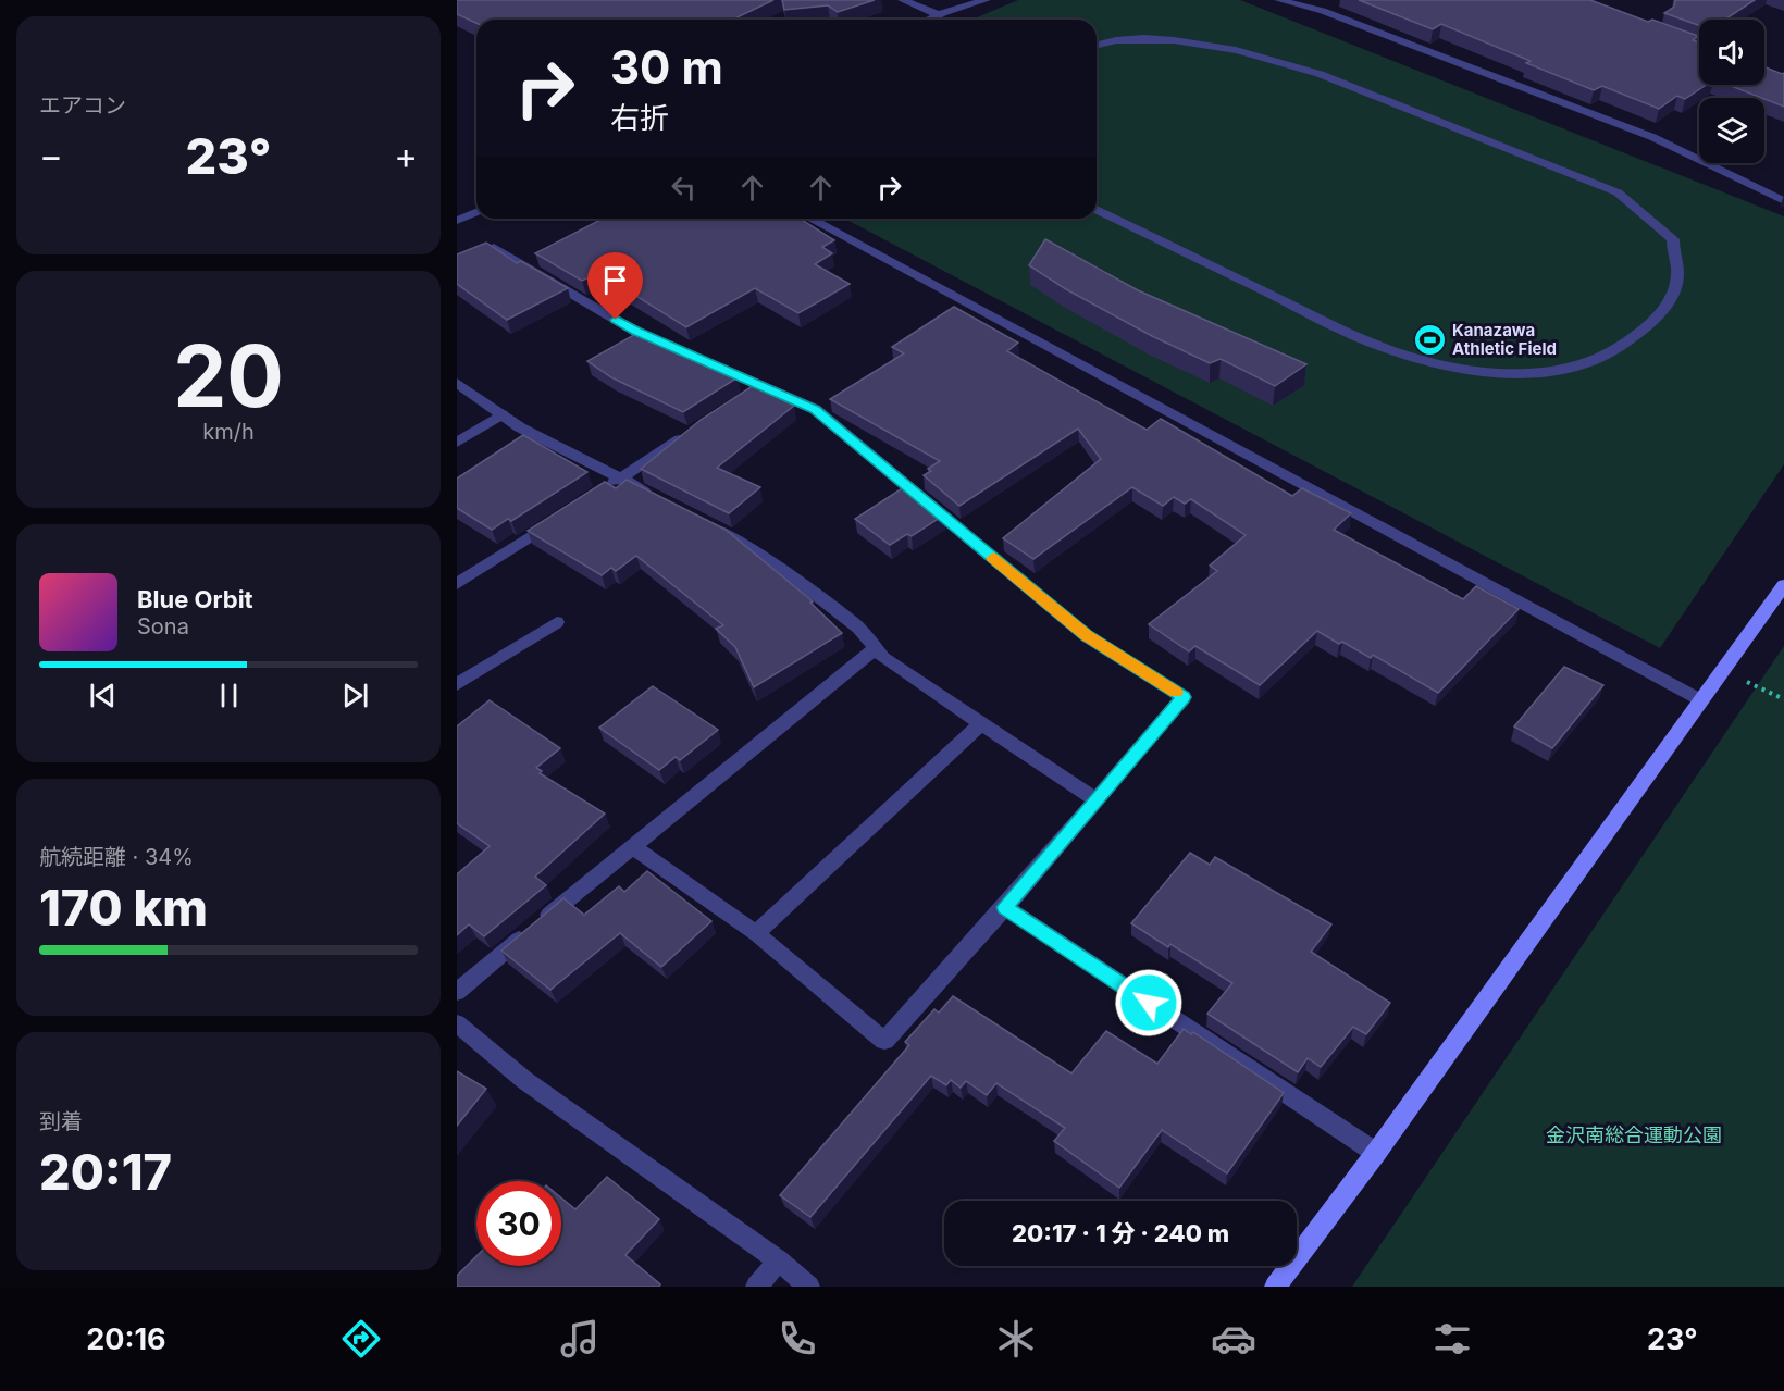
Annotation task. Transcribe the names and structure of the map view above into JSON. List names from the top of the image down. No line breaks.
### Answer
{"parks":["金沢南総合運動公園"],"places":{"sports":["Kanazawa Athletic Field"]},"page":{"tile":["エアコン",["20","km/h"],["航続距離 · 34%","170 km"],["到着","20:17"]],"turn":["30 m","右折"],"heat":["−","23°","+"],"song":["Blue Orbit","Sona"],"limit":"30","trip":"20:17 · 1 分 · 240 m","tabs":["20:16","23°"]}}
